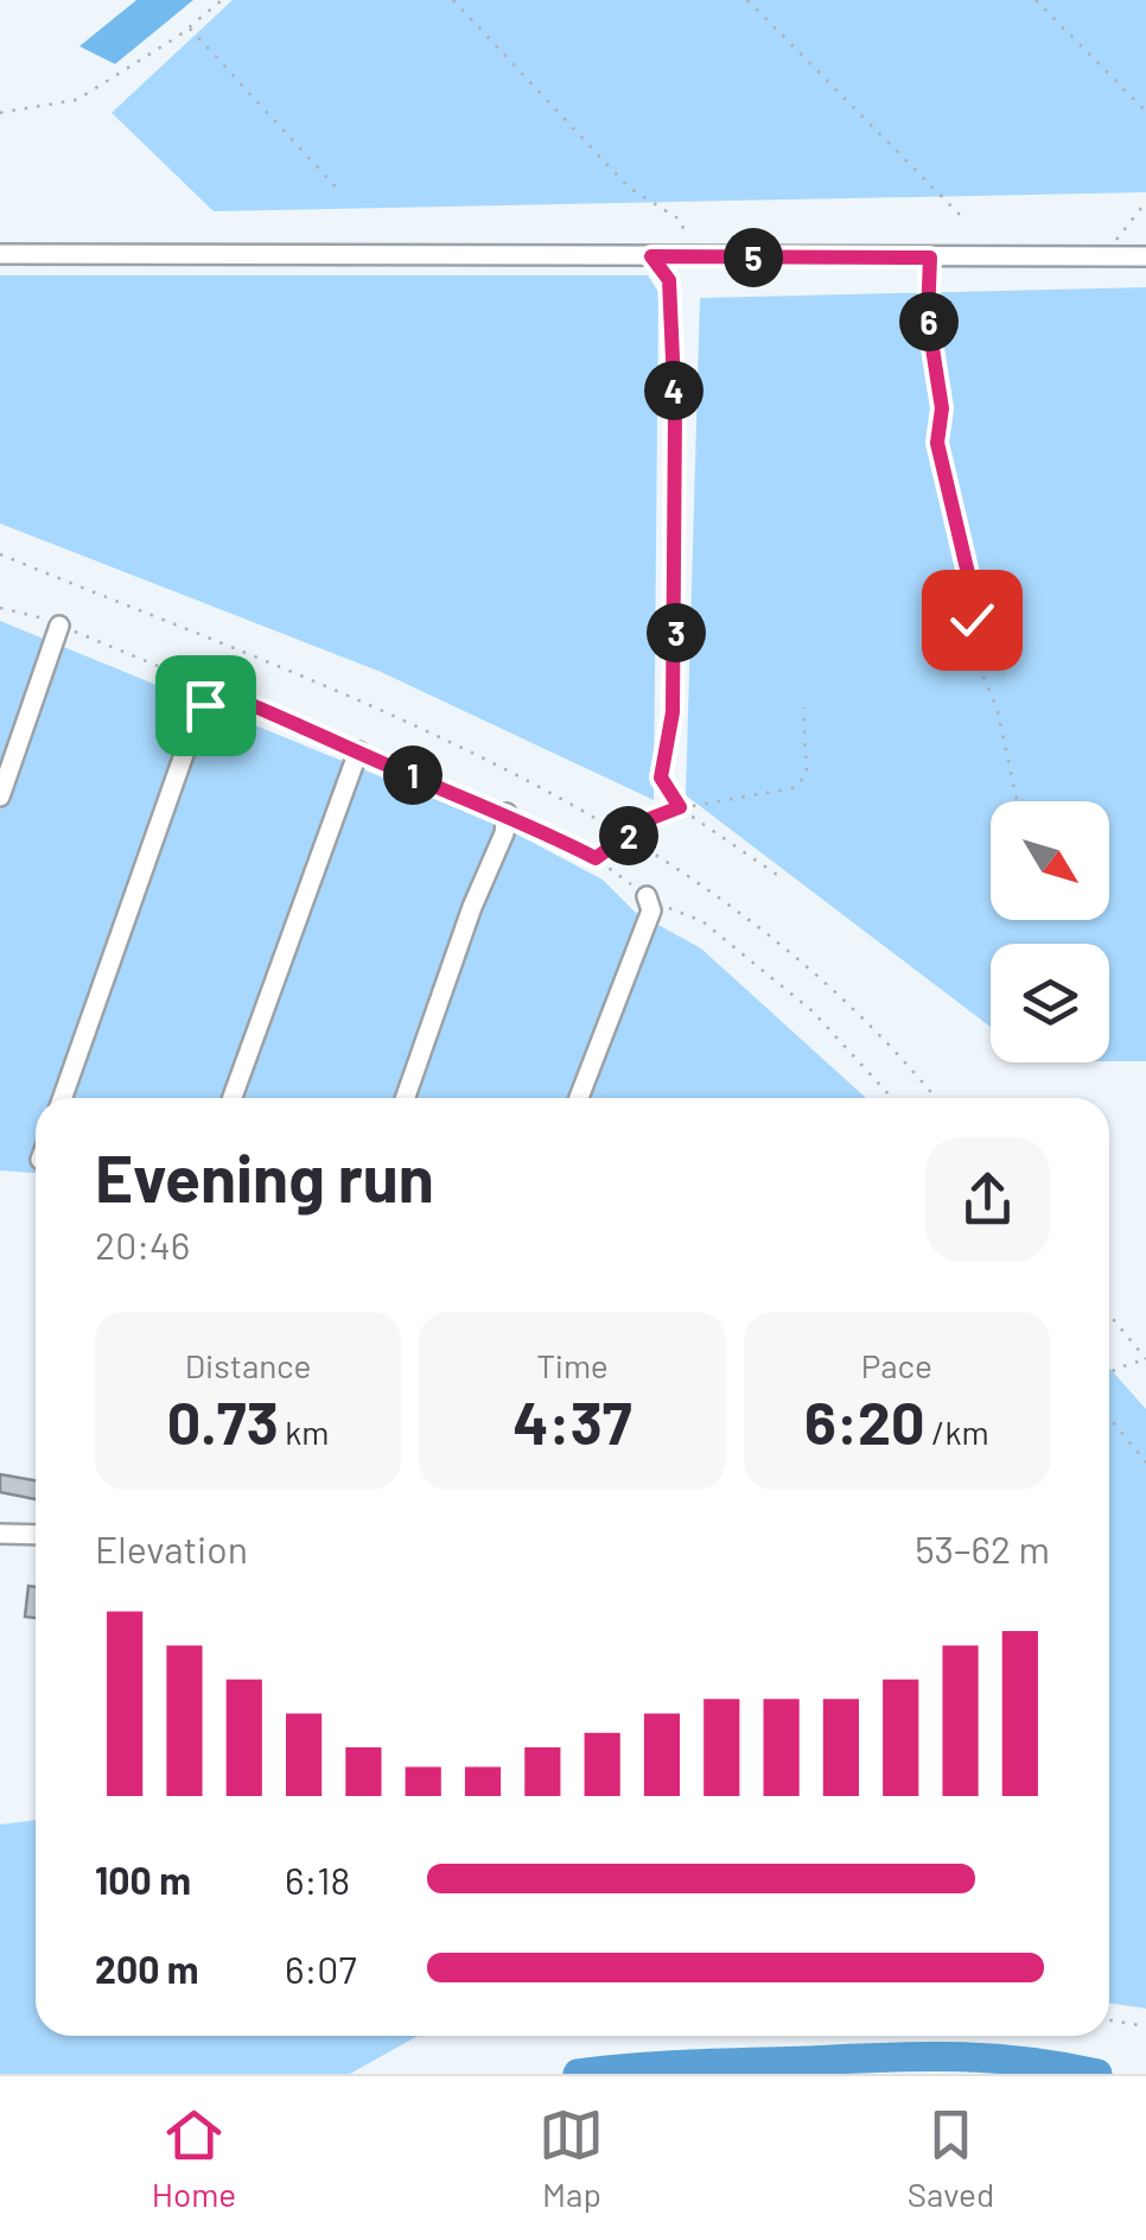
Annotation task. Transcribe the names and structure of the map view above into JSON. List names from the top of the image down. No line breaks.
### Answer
{"north":"bottom right","page":{"pins":["5","6","4","3","1","2"],"heading":["Evening run","20:46"],"stats":[["Distance","0.73 km"],["Time","4:37"],["Pace","6:20 /km"]],"chart":["Elevation","53–62 m"],"list":[{"name":"100 m","note":"6:18"},{"name":"200 m","note":"6:07"}],"tabs":["Home","Map","Saved"]}}
